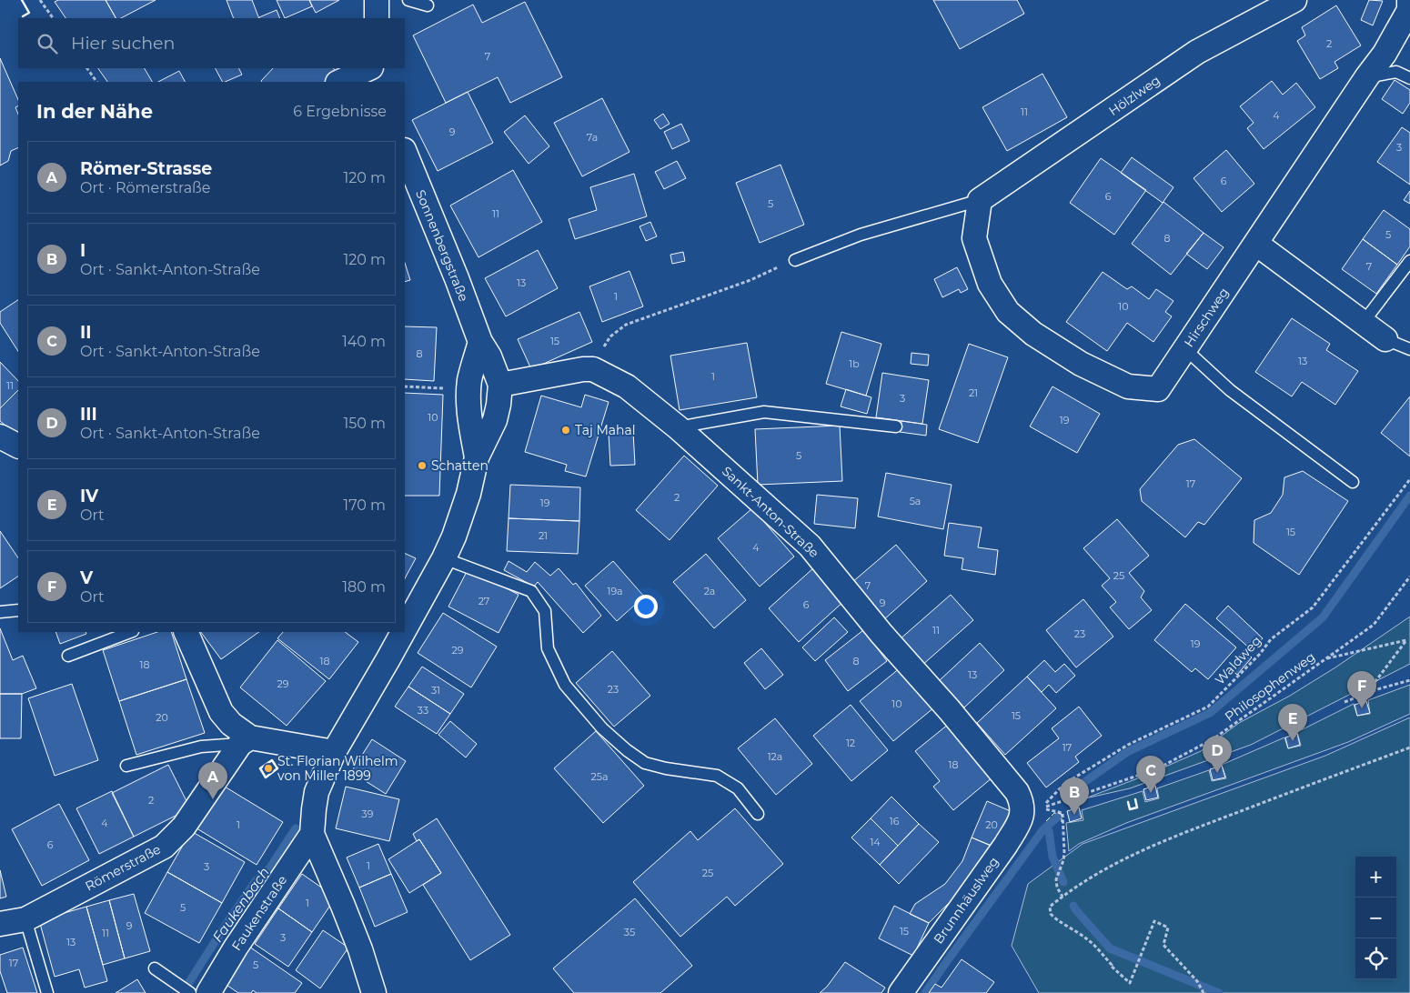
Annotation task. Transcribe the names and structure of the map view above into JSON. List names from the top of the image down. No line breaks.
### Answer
{"streets":{"street":["Hölzlweg","Sonnenbergstraße","Hirschweg","Sankt-Anton-Straße","Römerstraße","Brunnhäuslweg","Faukenstraße"],"path":["Waldweg","Philosophenweg"]},"crossings":[["Hölzlweg","Hirschweg"],["Sonnenbergstraße","Faukenstraße"],["Sankt-Anton-Straße","Waldweg"],["Sankt-Anton-Straße","Philosophenweg"],["Sankt-Anton-Straße","Brunnhäuslweg"],["Waldweg","Philosophenweg"],["Waldweg","Brunnhäuslweg"],["Philosophenweg","Brunnhäuslweg"]],"water":["Faukenbach"],"places":["Taj Mahal","Schatten","St. Florian Wilhelm von Miller 1899"],"house_numbers":["2","7","11","4","9","7a","3","6","6","5","11","5","8","7","13","1","10","15","8","13","1b","1","11","21","3","10","19","5","17","2","5a","19","15","21","4","25","7","19a","2a","27","9","6","11","23","19","29","18","8","18","13","29","23","31","10","33","15","20","12","17","12a","18","25a","2","39","16","4","1","20","14","6","1","3","25","1","5","9","15","35","11","3","13","17","5"],"page":{"search":"Hier suchen","heading":["In der Nähe","6 Ergebnisse"],"list":[{"mark":"A","name":"Römer-Strasse","note":"Ort · Römerstraße","value":"120 m"},{"mark":"B","name":"I","note":"Ort · Sankt-Anton-Straße","value":"120 m"},{"mark":"C","name":"II","note":"Ort · Sankt-Anton-Straße","value":"140 m"},{"mark":"D","name":"III","note":"Ort · Sankt-Anton-Straße","value":"150 m"},{"mark":"E","name":"IV","note":"Ort","value":"170 m"},{"mark":"F","name":"V","note":"Ort","value":"180 m"}],"pins":["F","E","D","C","A","B"],"map_buttons":["+","−"]}}
